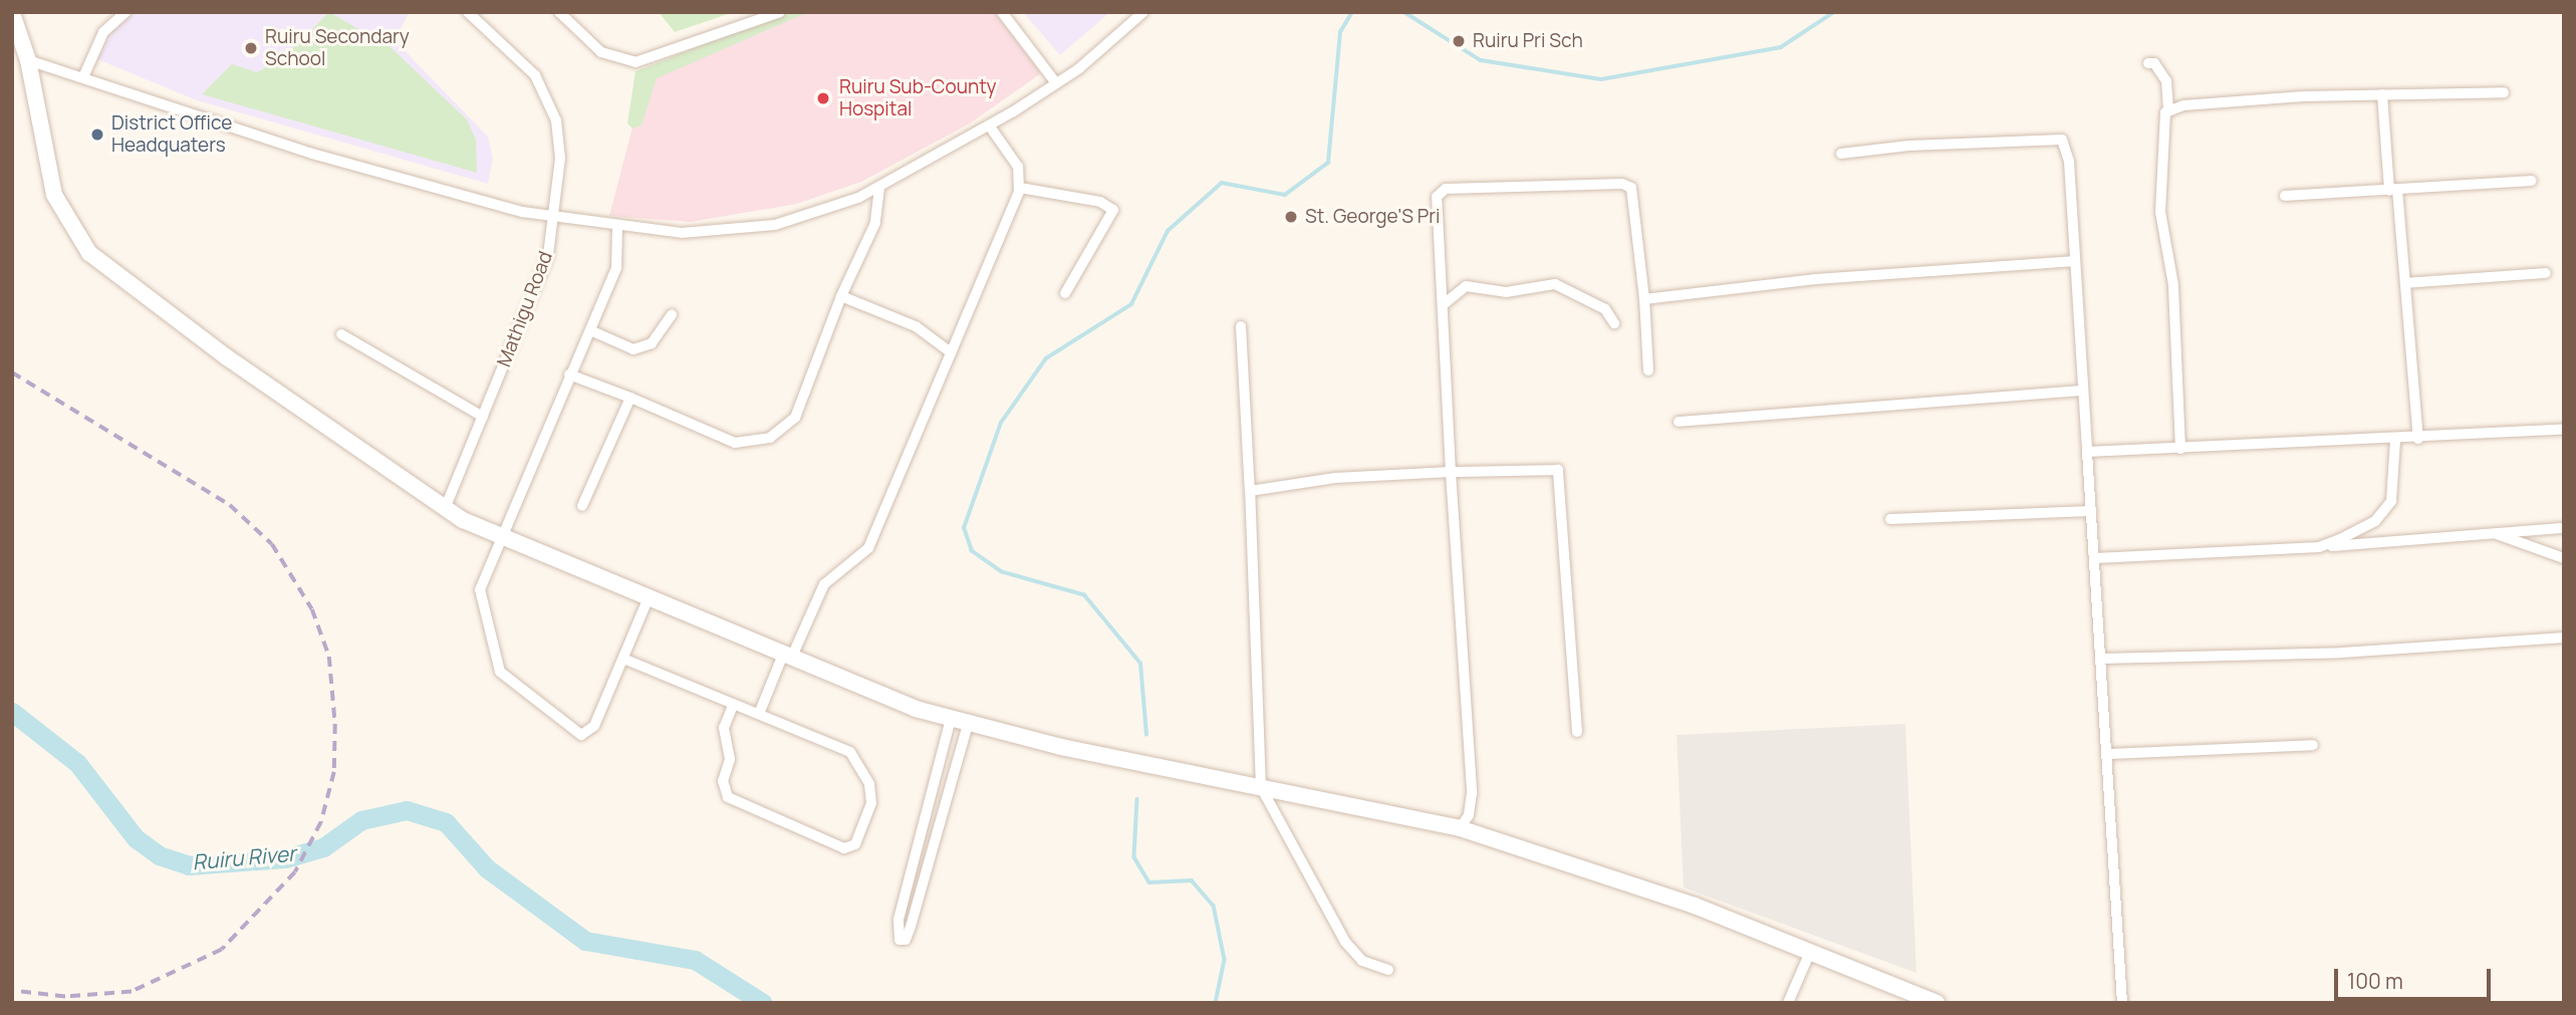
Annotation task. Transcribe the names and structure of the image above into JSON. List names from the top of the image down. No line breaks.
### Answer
{"streets":{"street":["Mathigu Road"]},"water":["Ruiru River"],"places":["Ruiru Pri Sch","Ruiru Secondary School","Ruiru Sub-County Hospital","District Office Headquaters","St. George'S Pri"],"scale_bar":"100 m"}
